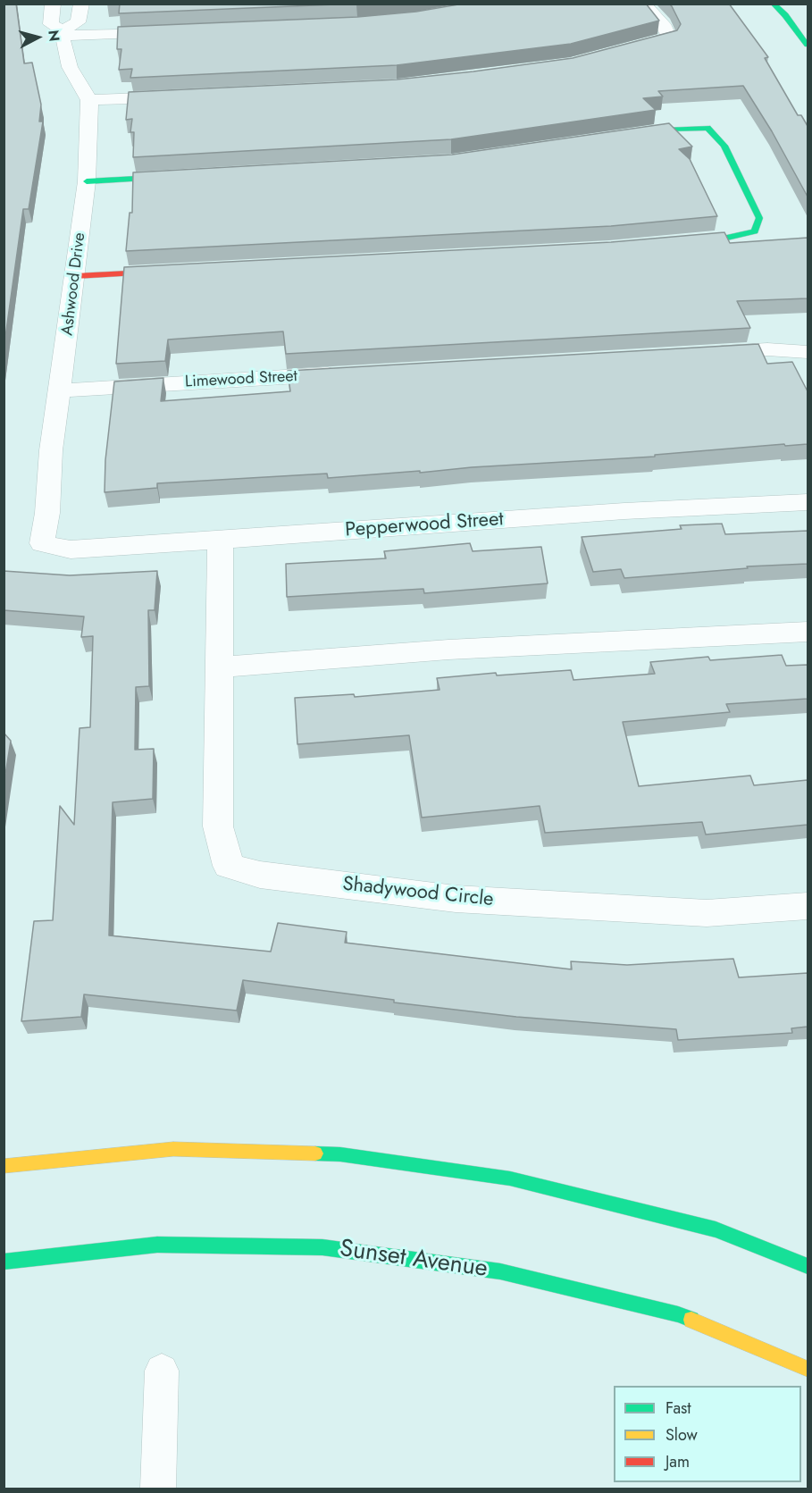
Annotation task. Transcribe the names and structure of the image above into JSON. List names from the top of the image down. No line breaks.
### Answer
{"streets":{"main road":["Sunset Avenue"],"street":["Ashwood Drive","Limewood Street","Pepperwood Street","Shadywood Circle"]},"crossings":[["Ashwood Drive","Limewood Street"],["Ashwood Drive","Pepperwood Street"],["Pepperwood Street","Shadywood Circle"]],"legend":["Fast","Slow","Jam"],"north":"right"}
